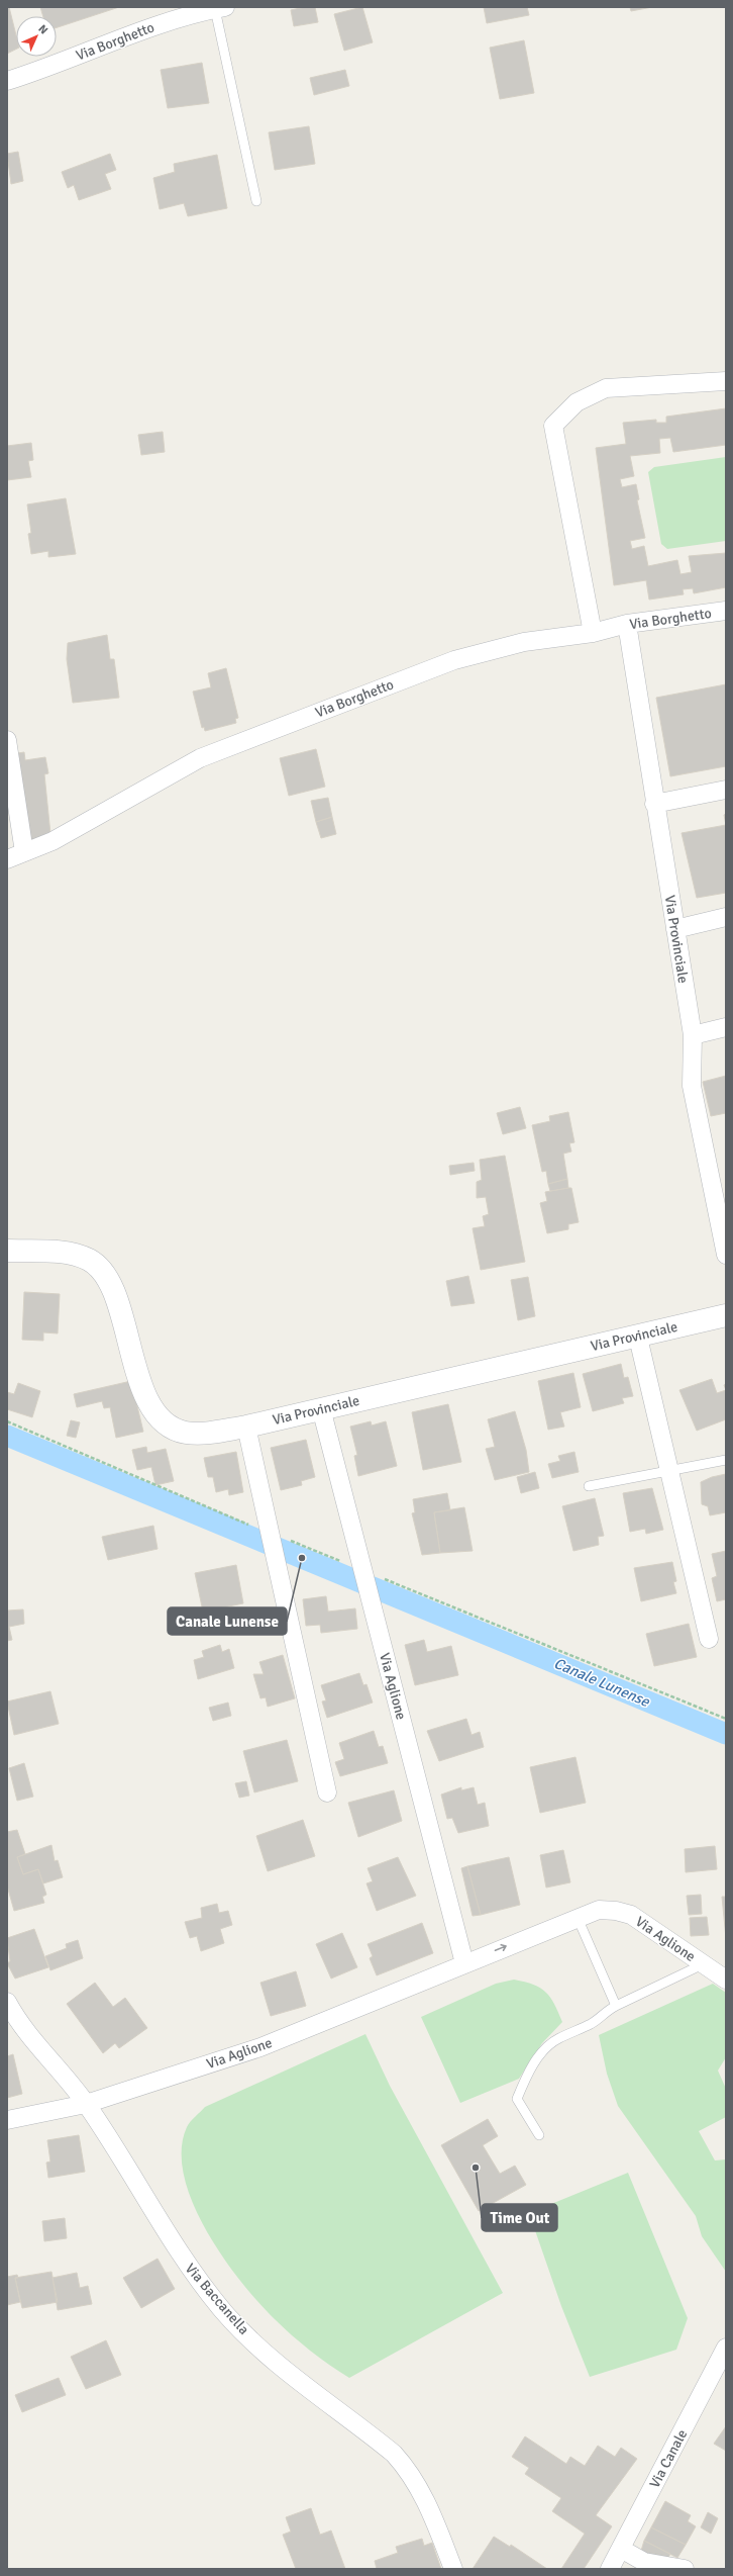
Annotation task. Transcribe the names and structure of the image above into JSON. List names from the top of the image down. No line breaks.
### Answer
{"streets":{"street":["Via Borghetto","Via Provinciale","Via Aglione","Via Baccanella","Via Canale"]},"crossings":[["Via Borghetto","Via Provinciale"],["Via Provinciale","Via Aglione"],["Via Aglione","Via Baccanella"]],"water":["Canale Lunense"],"places":["Canale Lunense","Time Out"],"north":"top right"}
